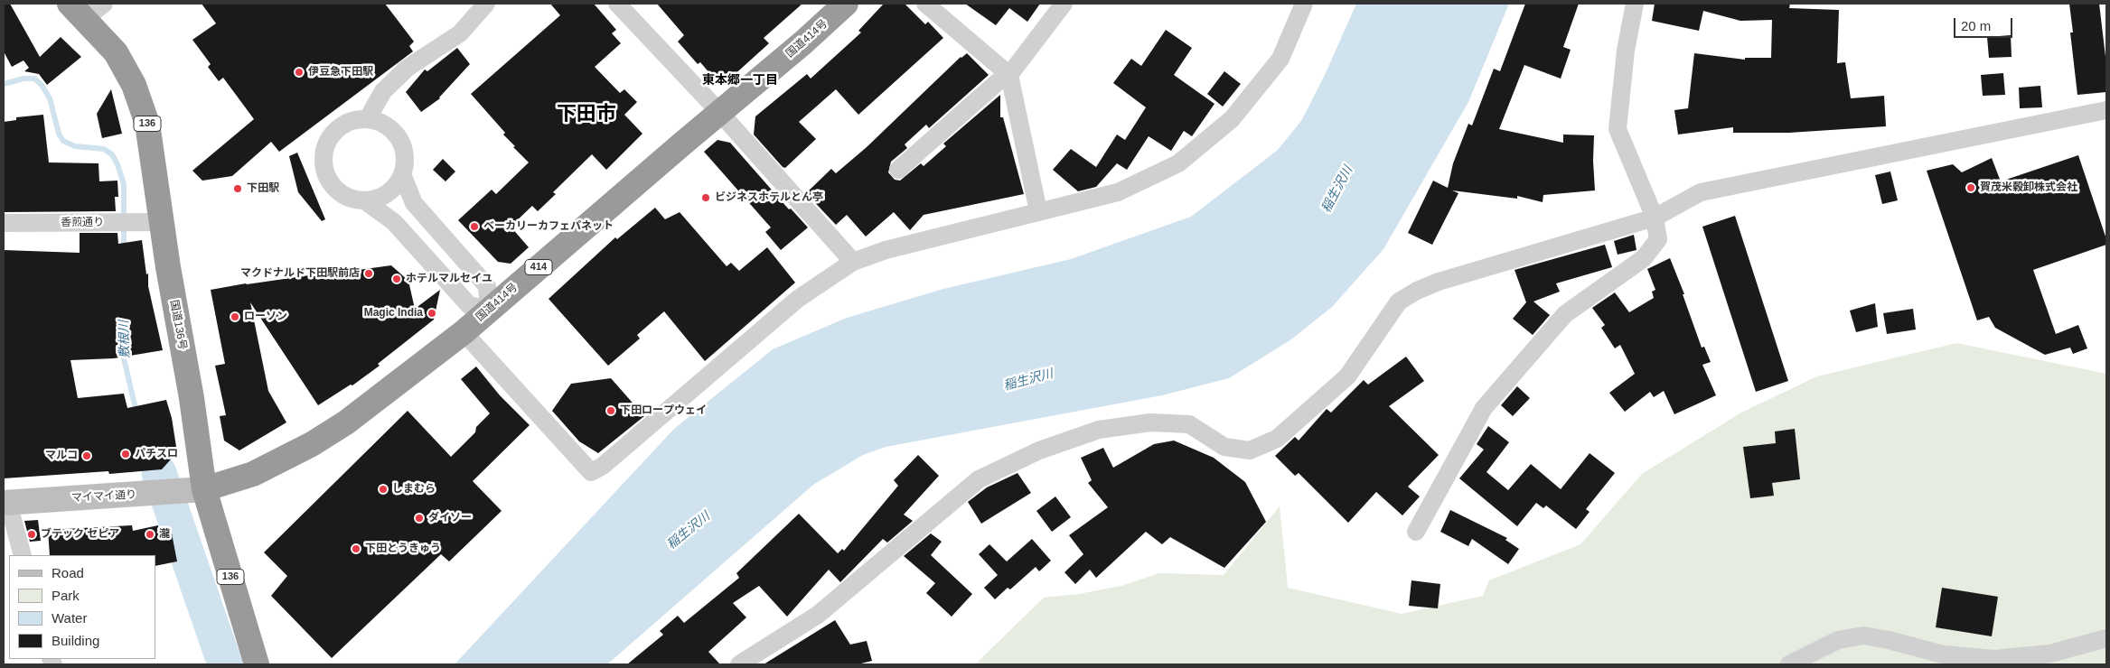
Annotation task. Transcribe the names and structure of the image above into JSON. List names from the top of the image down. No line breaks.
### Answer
{"streets":{"highway":["国道414号","136","414","国道136号"],"street":["香煎通り","マイマイ通り"]},"crossings":[["国道414号","国道136号"],["国道414号","マイマイ通り"],["香煎通り","国道136号"],["国道136号","マイマイ通り"]],"districts":["東本郷一丁目","下田市"],"water":["稲生沢川","敷根川"],"places":["伊豆急下田駅","賀茂米穀卸株式会社","下田駅","ビジネスホテルとん亭","ベーカリーカフェパネット","マクドナルド下田駅前店","ホテルマルセイユ","Magic India","ローソン","下田ロープウェイ","パチスロ","マルコ","しまむら","ダイソー","ブテック セピア","瀧","下田とうきゅう"],"legend":["Road","Park","Water","Building"],"scale_bar":"20 m"}
